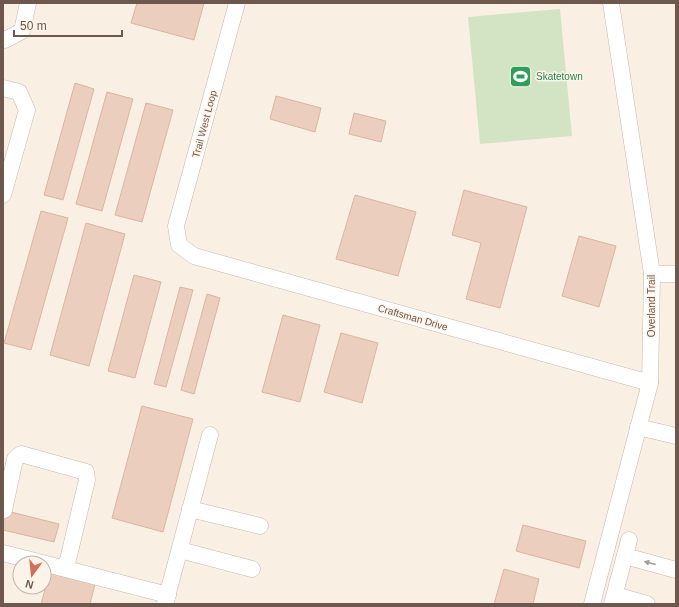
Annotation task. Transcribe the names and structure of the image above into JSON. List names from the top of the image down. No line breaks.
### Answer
{"streets":{"street":["Trail West Loop","Overland Trail","Craftsman Drive"]},"crossings":[["Trail West Loop","Craftsman Drive"],["Overland Trail","Craftsman Drive"]],"places":{"sports":["Skatetown"]},"scale_bar":"50 m","north":"bottom"}
